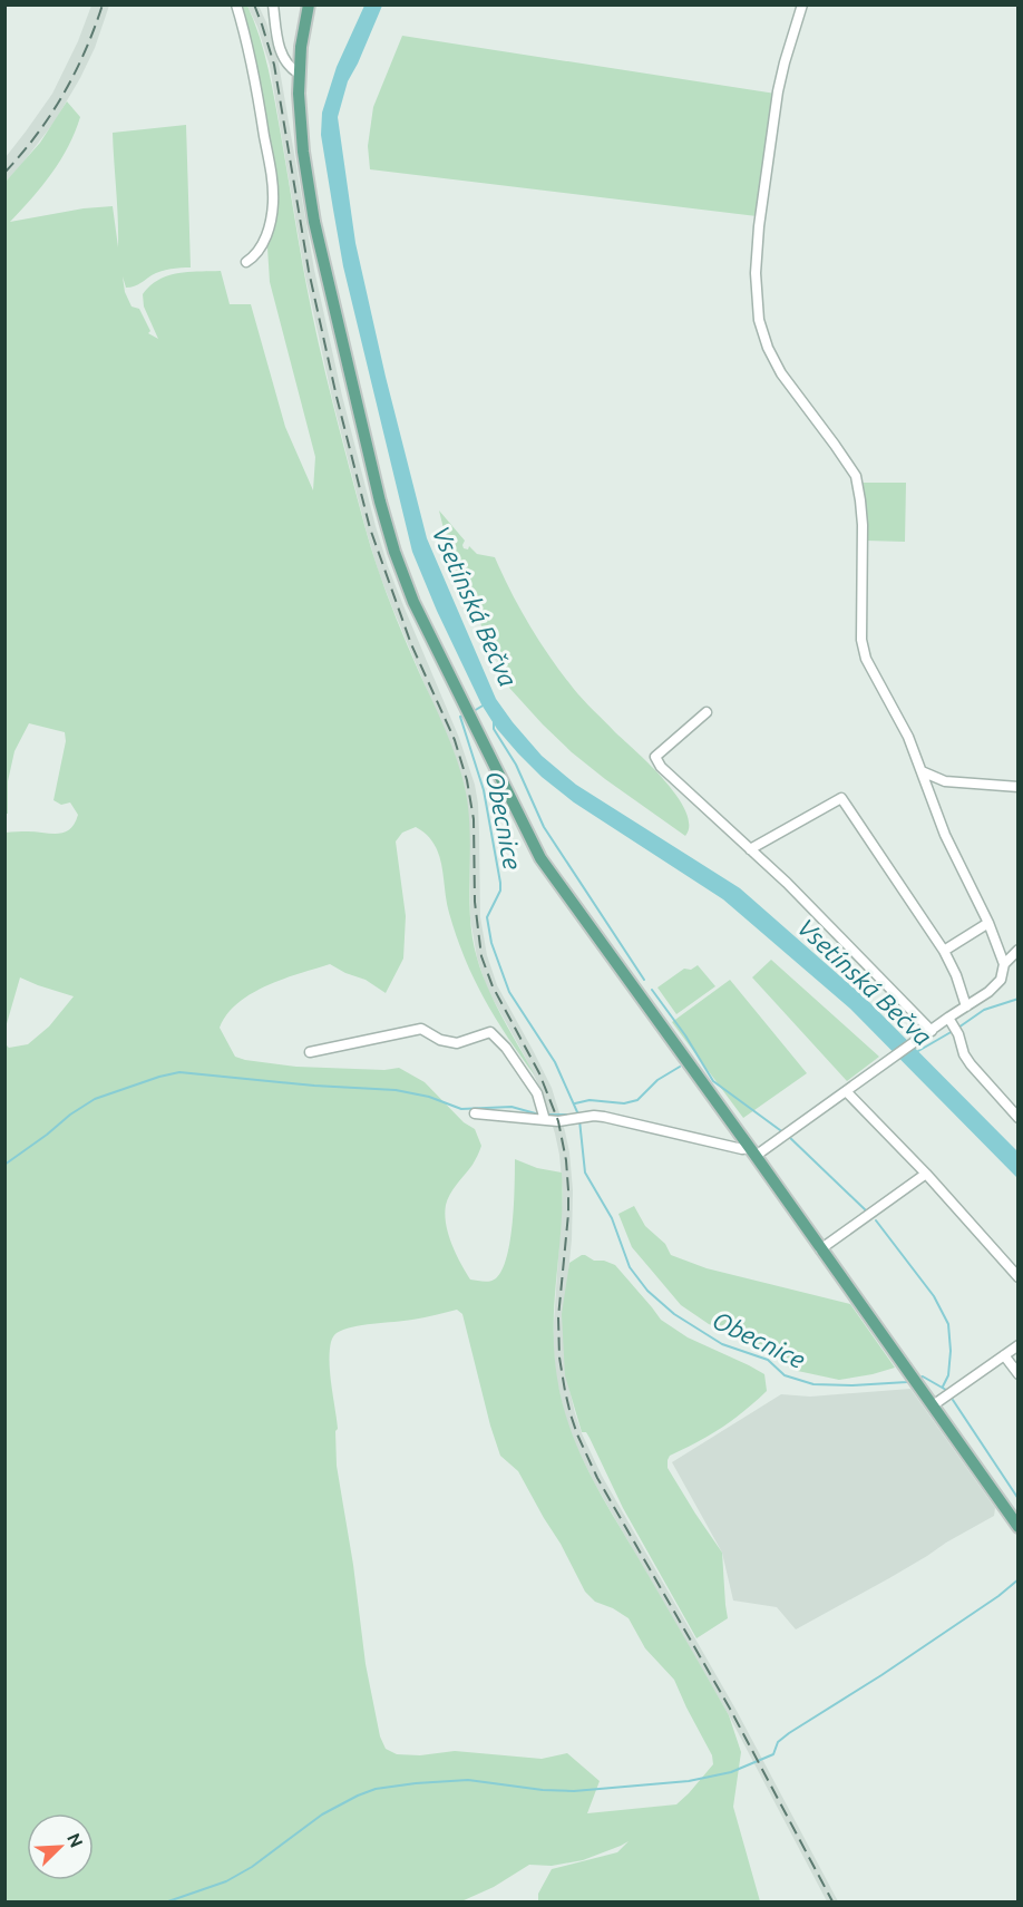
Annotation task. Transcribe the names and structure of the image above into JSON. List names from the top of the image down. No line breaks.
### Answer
{"water":["Vsetínská Bečva","Obecnice"],"north":"top right"}
